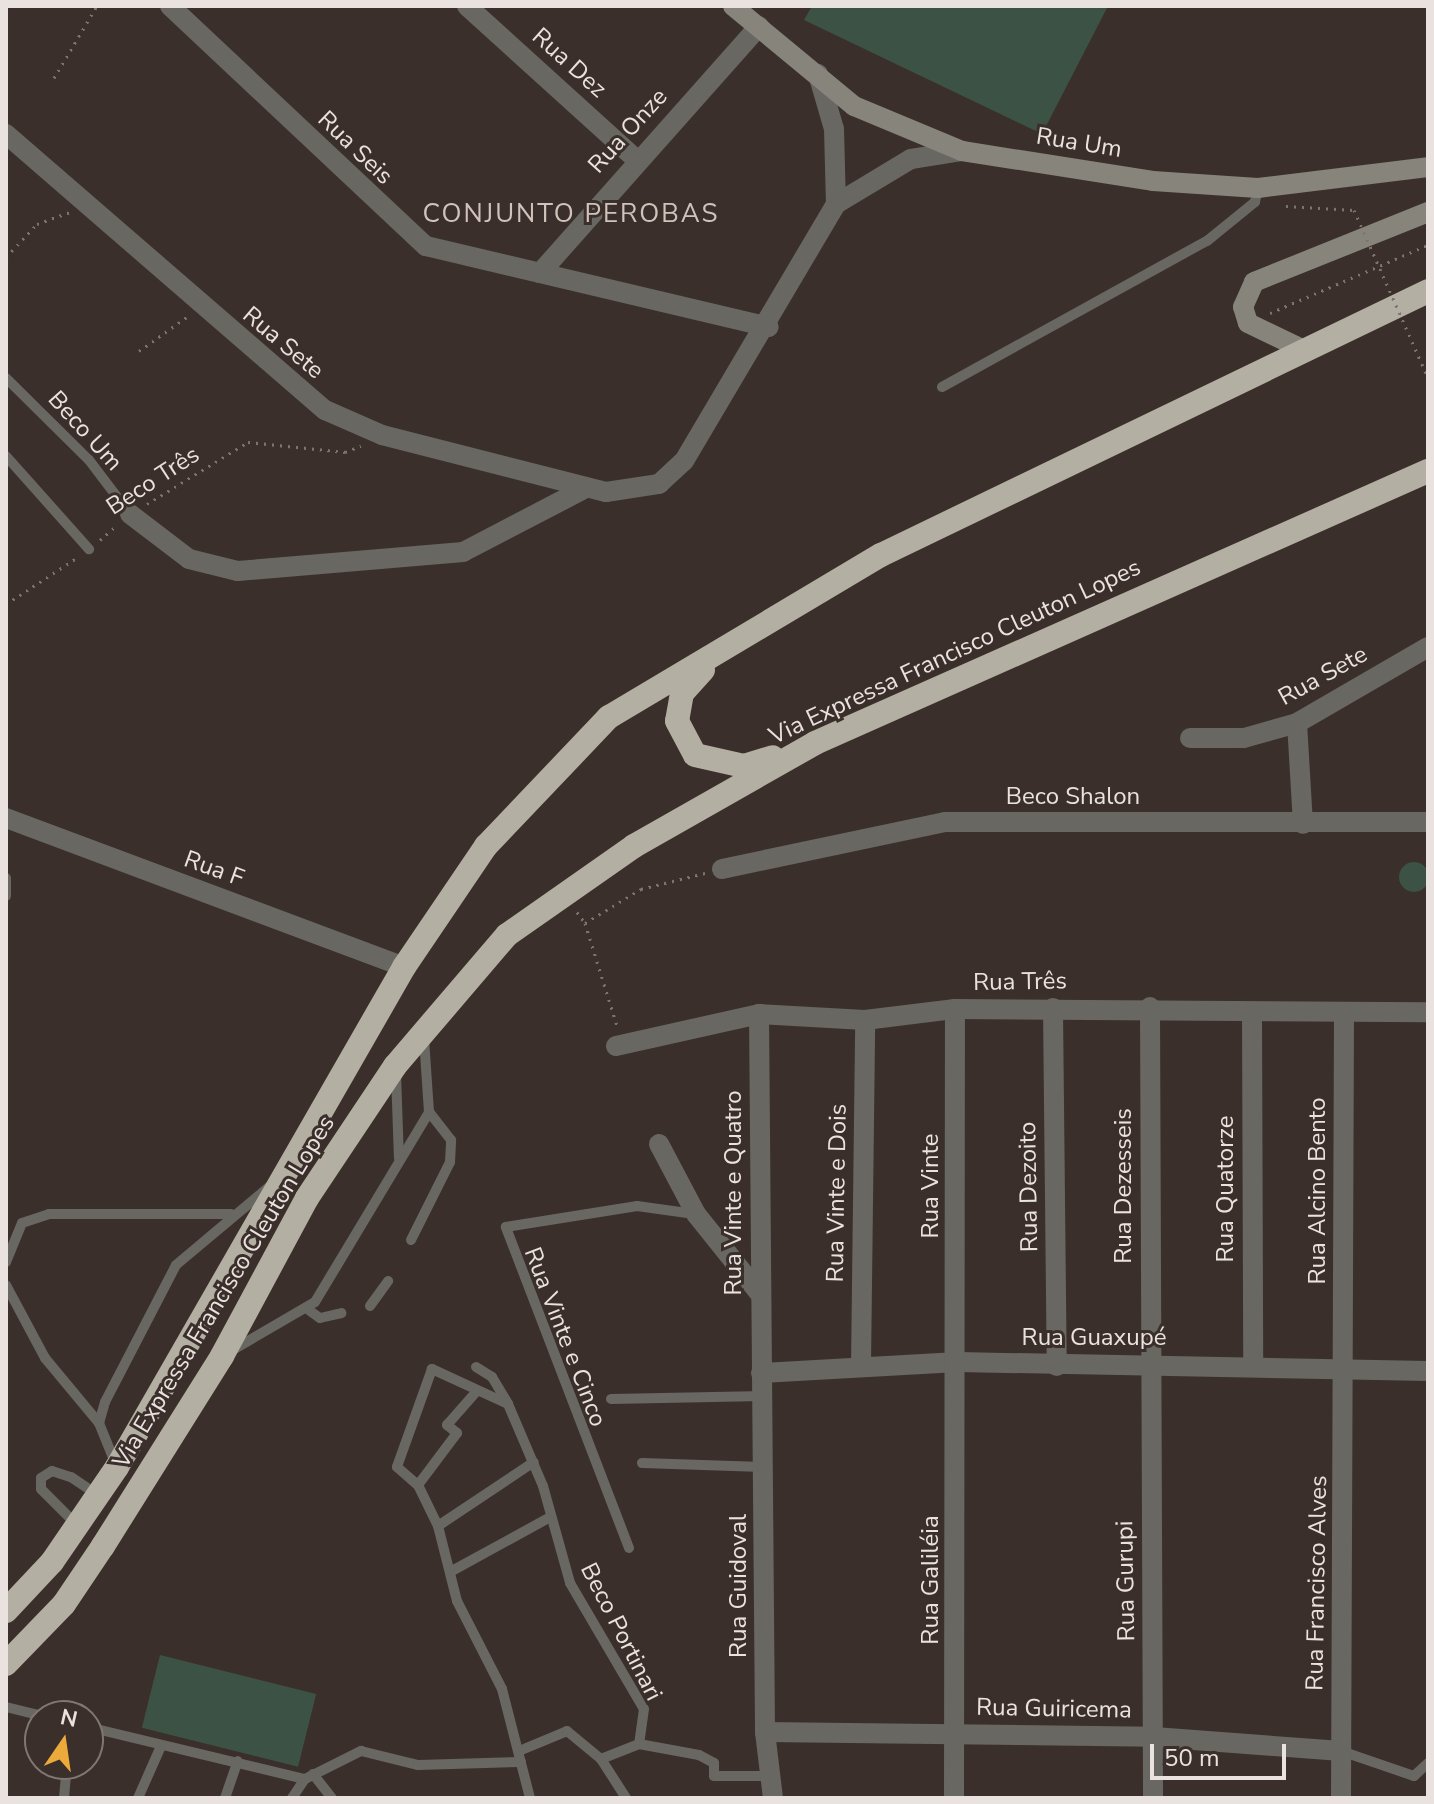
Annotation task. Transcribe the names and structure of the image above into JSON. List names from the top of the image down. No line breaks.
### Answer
{"streets":{"highway":["Via Expressa Francisco Cleuton Lopes"],"street":["Rua Dez","Rua Onze","Rua Um","Rua Seis","Rua Sete","Beco Shalon","Rua F","Rua Três","Rua Vinte","Rua Dezesseis","Rua Dezoito","Rua Quatorze","Rua Alcino Bento","Rua Vinte e Quatro","Rua Vinte e Dois","Rua Guaxupé","Rua Galiléia","Rua Gurupi","Rua Francisco Alves","Rua Guidoval","Rua Guiricema"],"lane":["Beco Um","Rua Vinte e Cinco","Beco Portinari"],"path":["Beco Três"]},"crossings":[["Rua Dez","Rua Onze"],["Rua Onze","Rua Um"],["Rua Onze","Rua Seis"],["Rua Seis","Rua Sete"],["Rua Sete","Beco Um"],["Rua Sete","Beco Três"],["Beco Um","Beco Três"],["Via Expressa Francisco Cleuton Lopes","Rua F"],["Rua Três","Rua Vinte"],["Rua Três","Rua Dezesseis"],["Rua Três","Rua Dezoito"],["Rua Três","Rua Quatorze"],["Rua Três","Rua Alcino Bento"],["Rua Três","Rua Vinte e Quatro"],["Rua Três","Rua Vinte e Dois"],["Rua Vinte","Rua Guaxupé"],["Rua Vinte","Rua Galiléia"],["Rua Dezesseis","Rua Guaxupé"],["Rua Dezesseis","Rua Gurupi"],["Rua Dezoito","Rua Guaxupé"],["Rua Quatorze","Rua Guaxupé"],["Rua Alcino Bento","Rua Guaxupé"],["Rua Alcino Bento","Rua Francisco Alves"],["Rua Vinte e Quatro","Rua Guaxupé"],["Rua Vinte e Quatro","Rua Guidoval"],["Rua Vinte e Dois","Rua Guaxupé"],["Rua Guaxupé","Rua Galiléia"],["Rua Guaxupé","Rua Gurupi"],["Rua Guaxupé","Rua Francisco Alves"],["Rua Guaxupé","Rua Guidoval"],["Rua Galiléia","Rua Guiricema"],["Rua Gurupi","Rua Guiricema"],["Rua Francisco Alves","Rua Guiricema"],["Rua Guidoval","Rua Guiricema"]],"districts":["CONJUNTO PEROBAS"],"scale_bar":"50 m","north":"top"}
